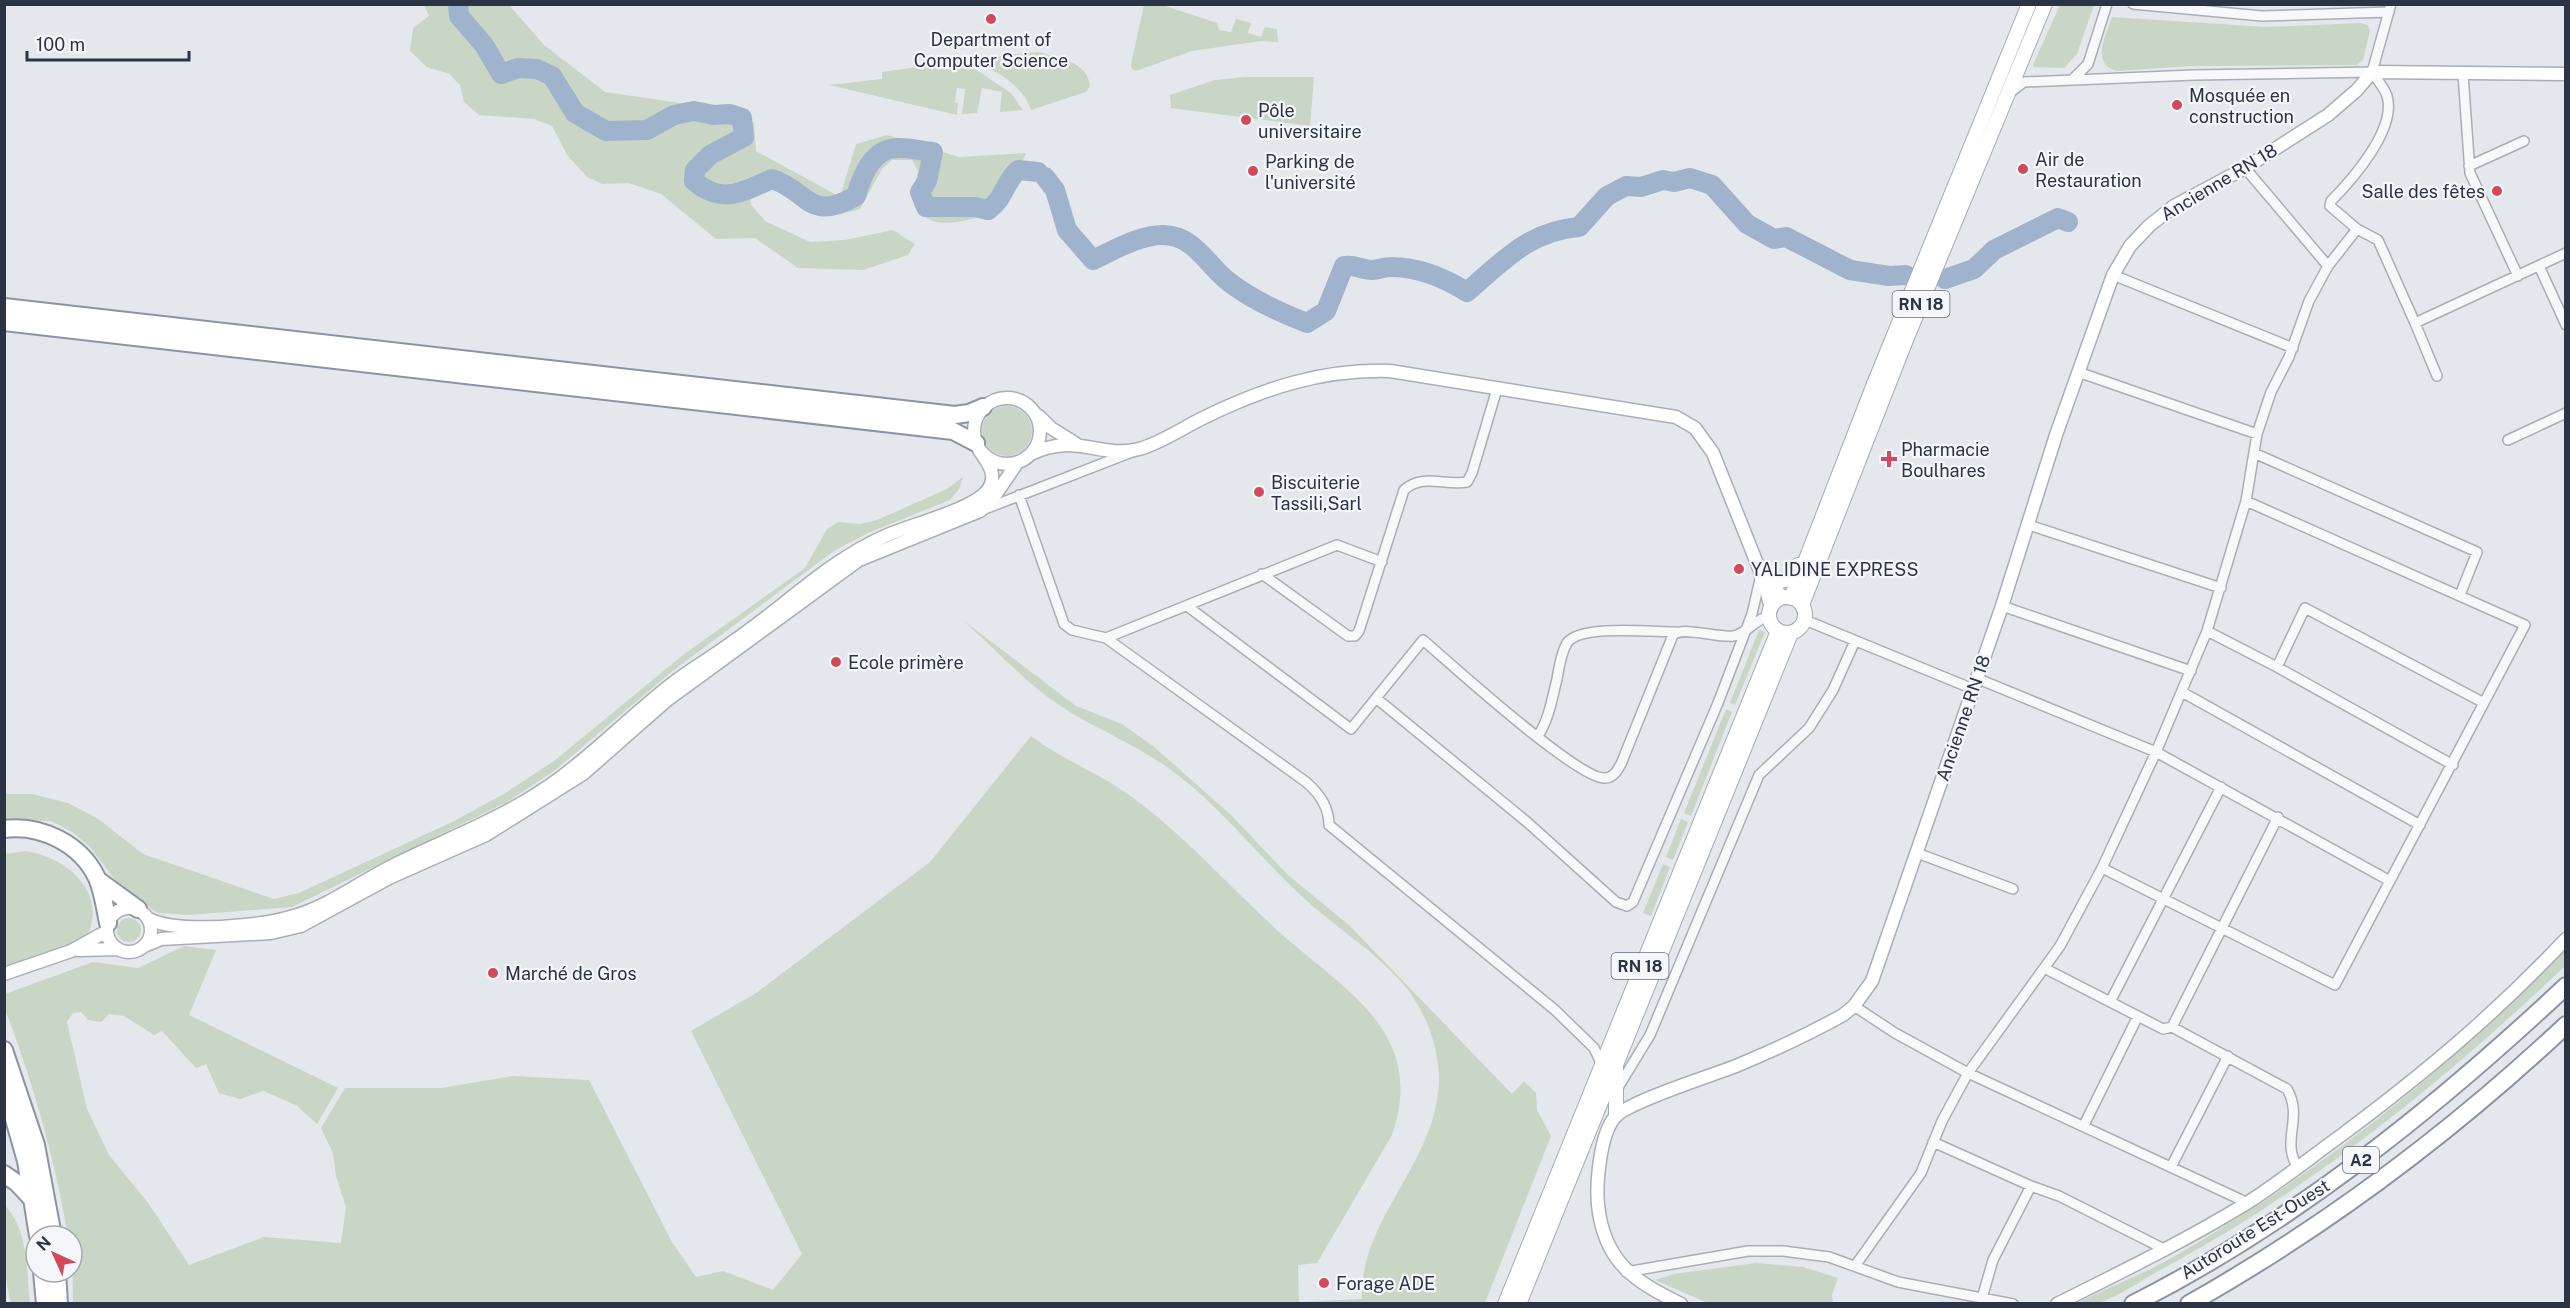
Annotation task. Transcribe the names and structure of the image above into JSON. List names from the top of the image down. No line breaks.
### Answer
{"streets":{"highway":["A2","Autoroute Est-Ouest"],"main road":["Ancienne RN 18","RN 18"]},"places":{"other":["Department of Computer Science","Mosquée en construction","Pôle universitaire","Air de Restauration","Parking de l'université","Salle des fêtes","Biscuiterie Tassili,Sarl","YALIDINE EXPRESS","Ecole primère","Marché de Gros","Forage ADE"],"health":["Pharmacie Boulhares"]},"scale_bar":"100 m","north":"top left"}
